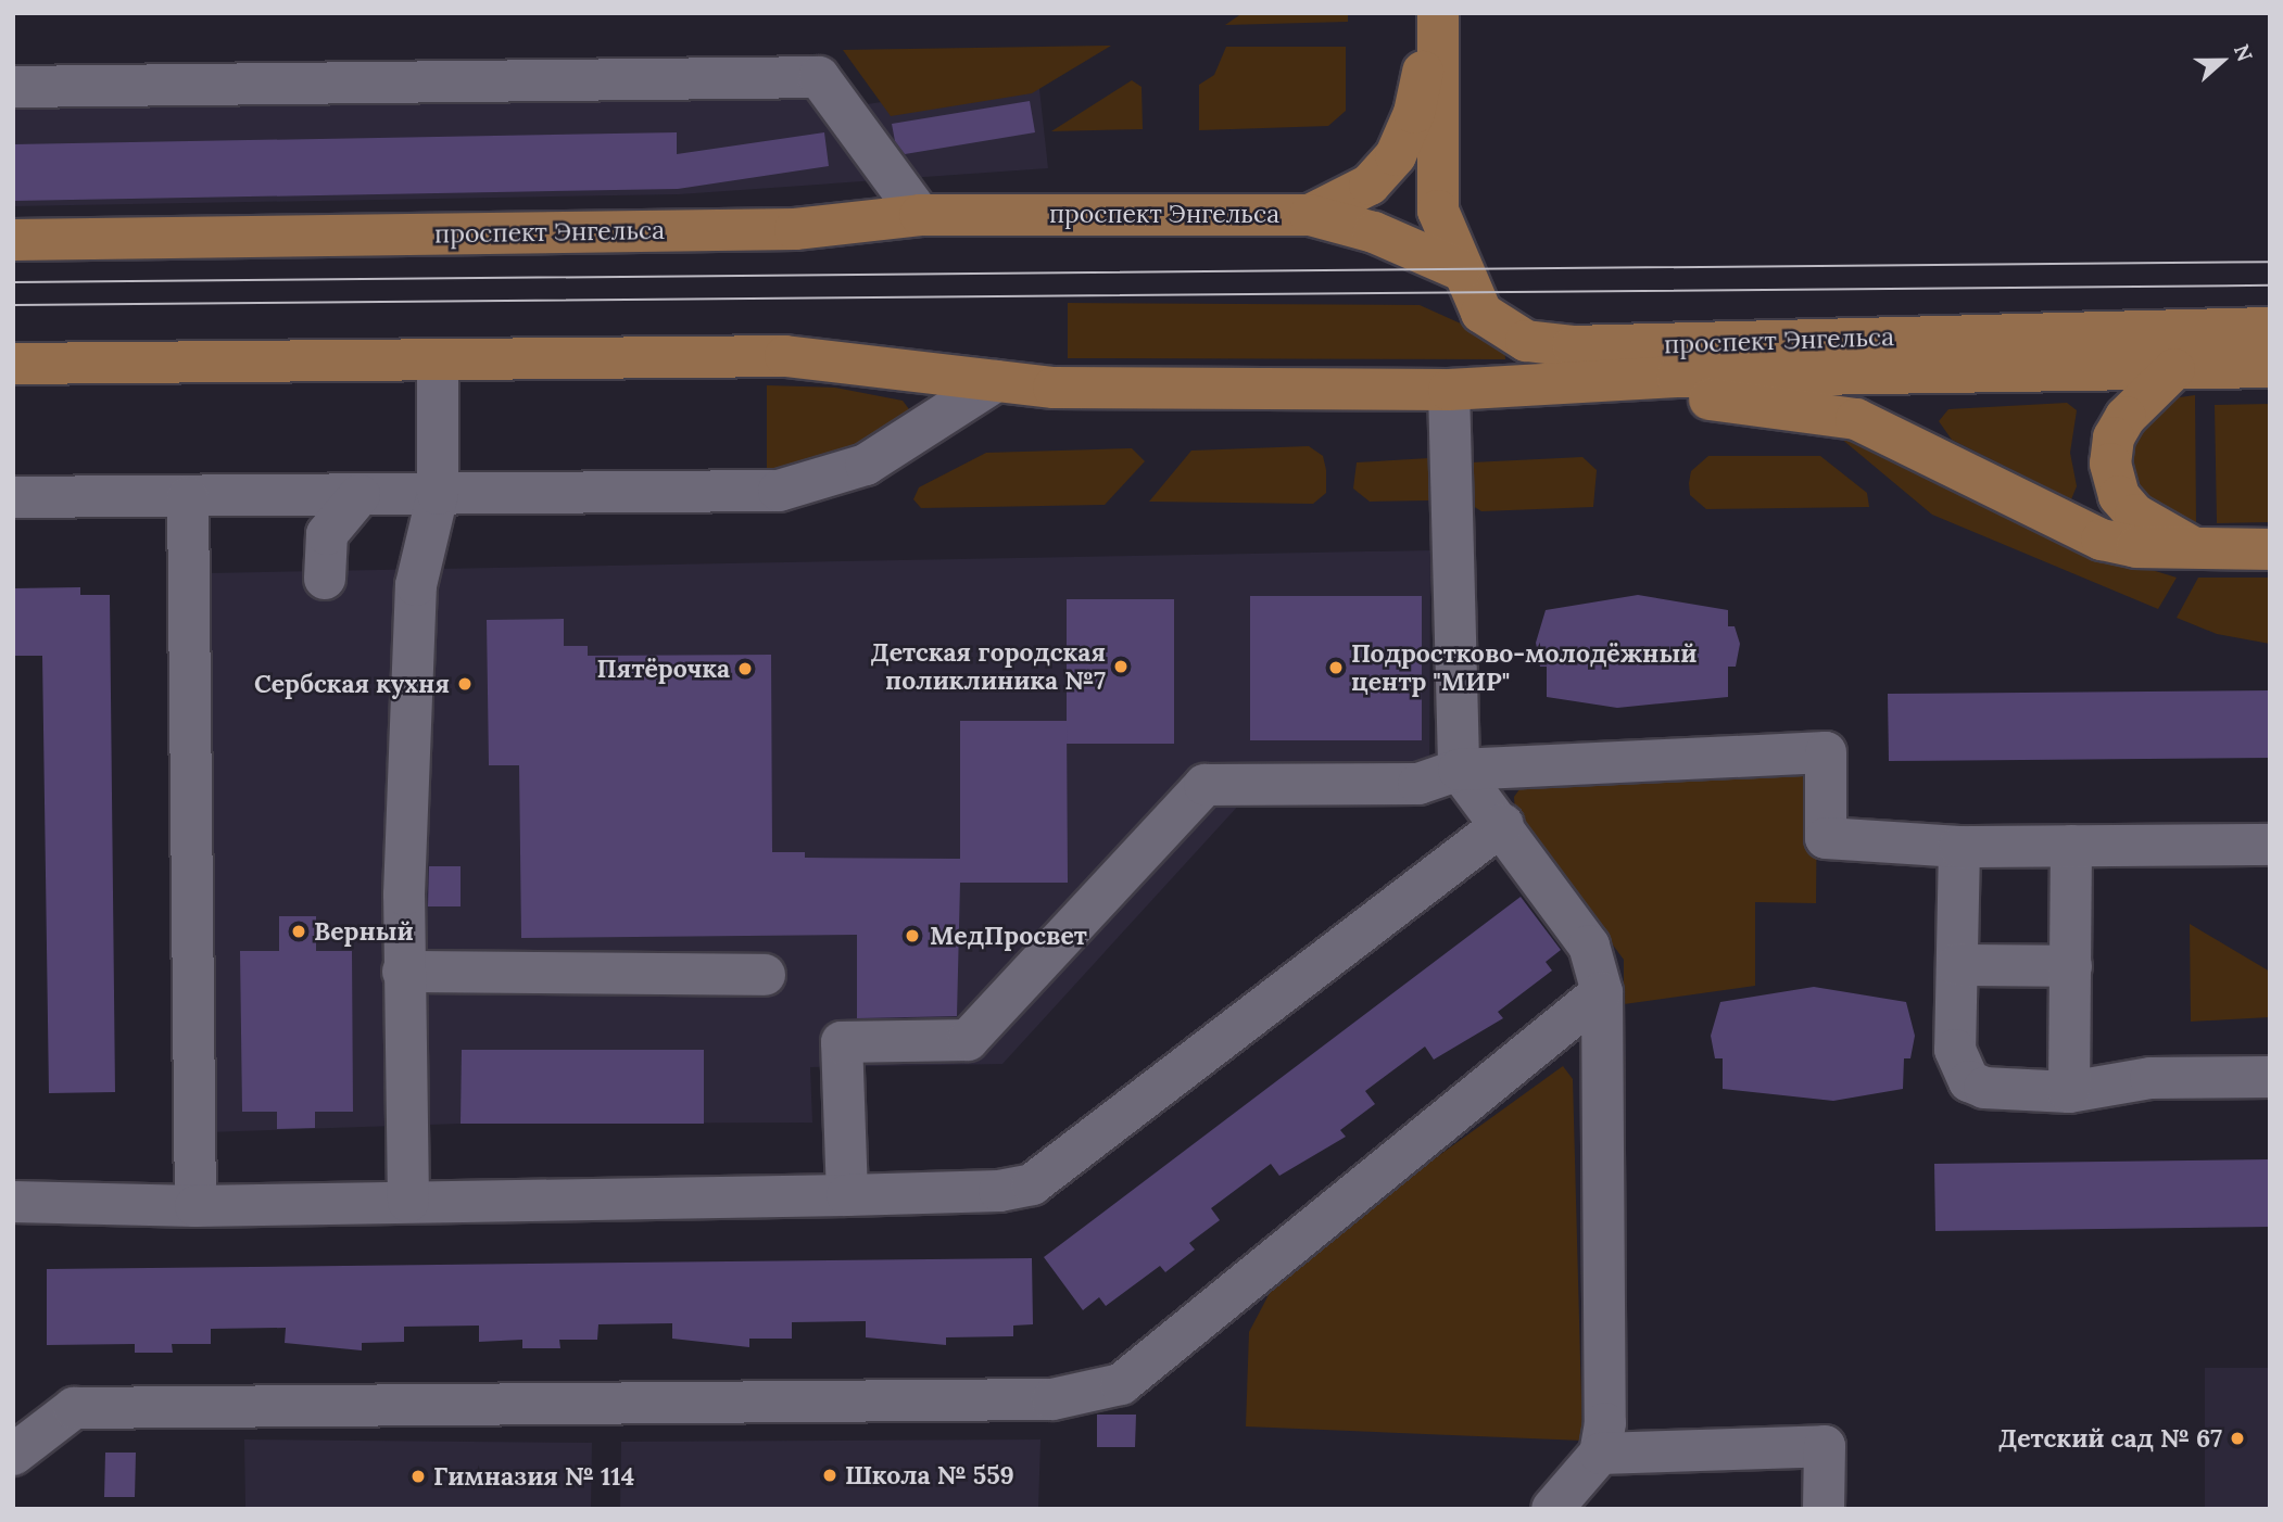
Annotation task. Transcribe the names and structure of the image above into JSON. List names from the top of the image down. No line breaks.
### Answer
{"streets":{"main road":["проспект Энгельса"]},"places":["Детская городская поликлиника №7","Подростково-молодёжный центр \"МИР\"","Пятёрочка","Сербская кухня","Верный","МедПросвет","Детский сад № 67","Школа № 559","Гимназия № 114"],"north":"right"}
